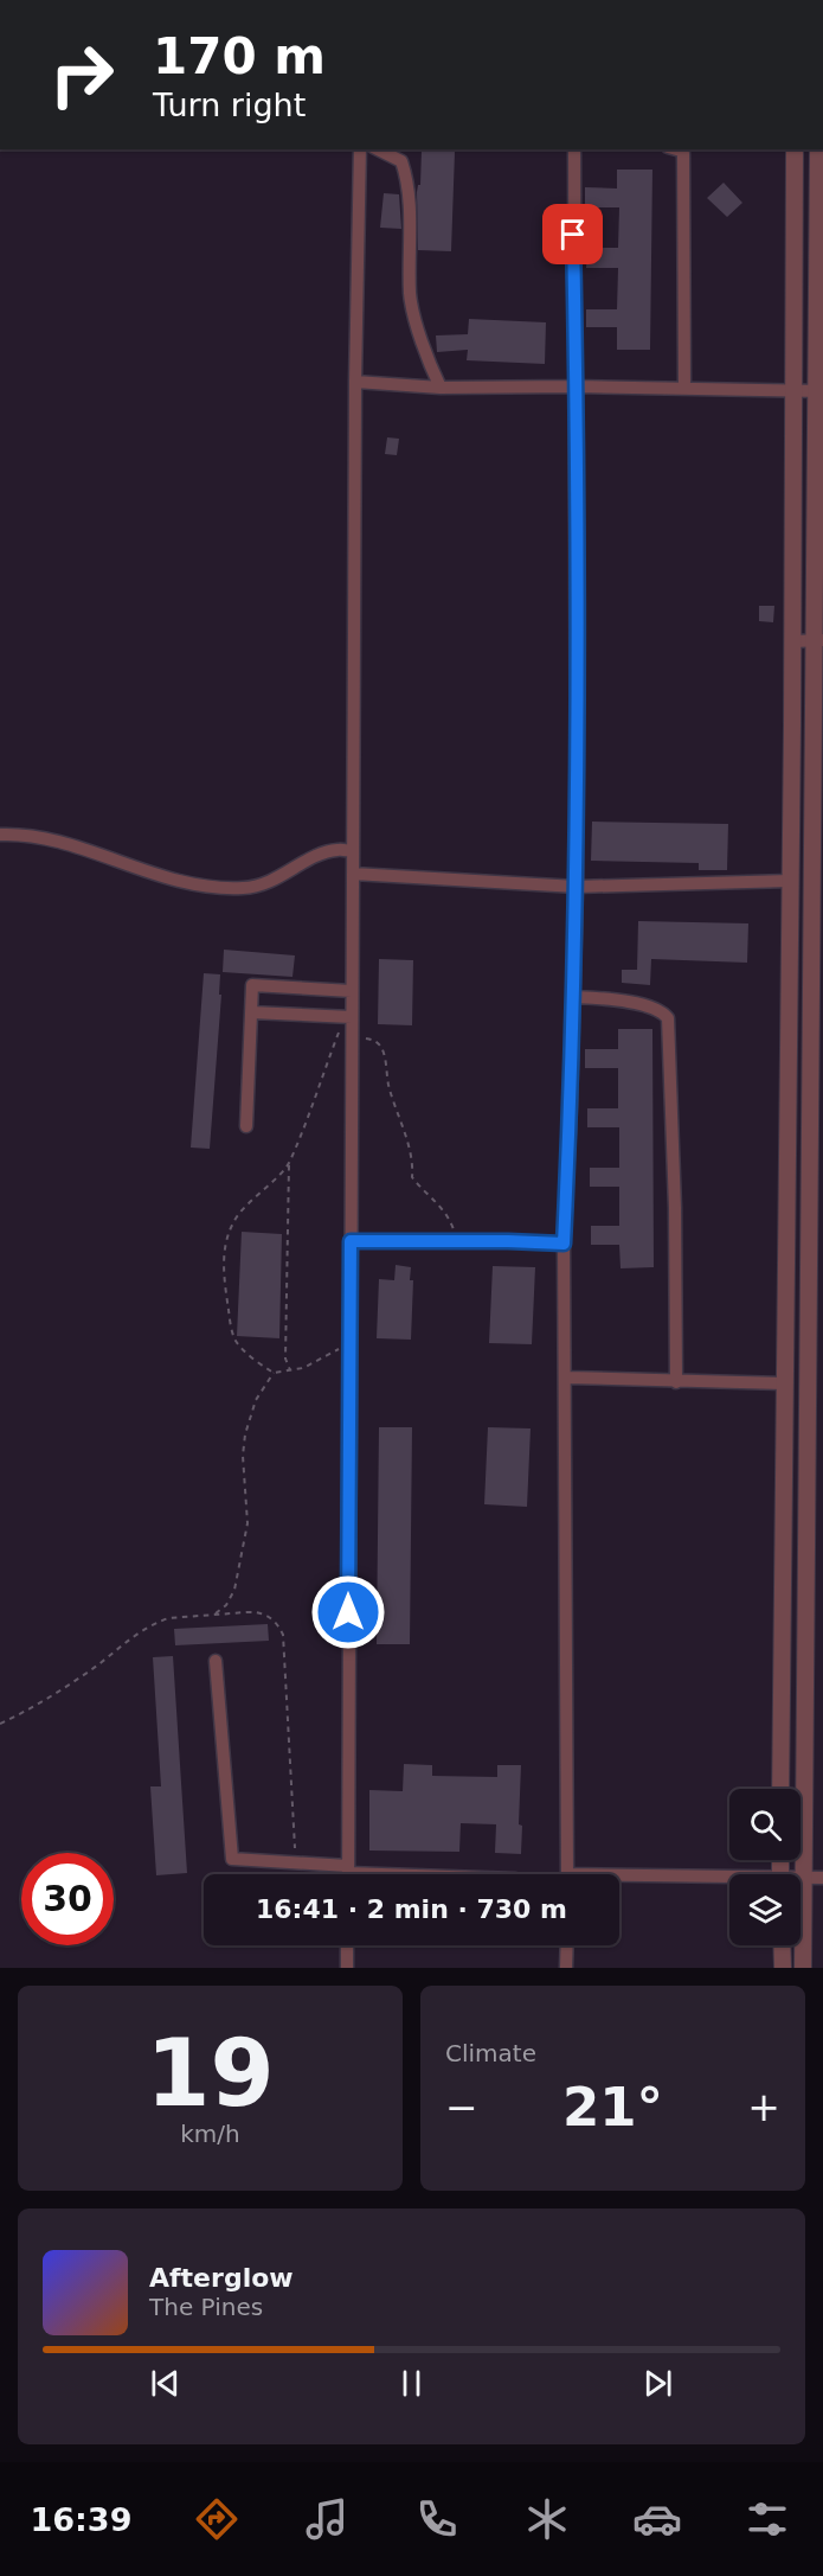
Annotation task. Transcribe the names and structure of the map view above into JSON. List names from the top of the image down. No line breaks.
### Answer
{"page":{"turn":["170 m","Turn right"],"limit":"30","trip":"16:41 · 2 min · 730 m","tile":[["19","km/h"],"Climate"],"heat":["−","21°","+"],"song":["Afterglow","The Pines"],"tabs":"16:39"}}
